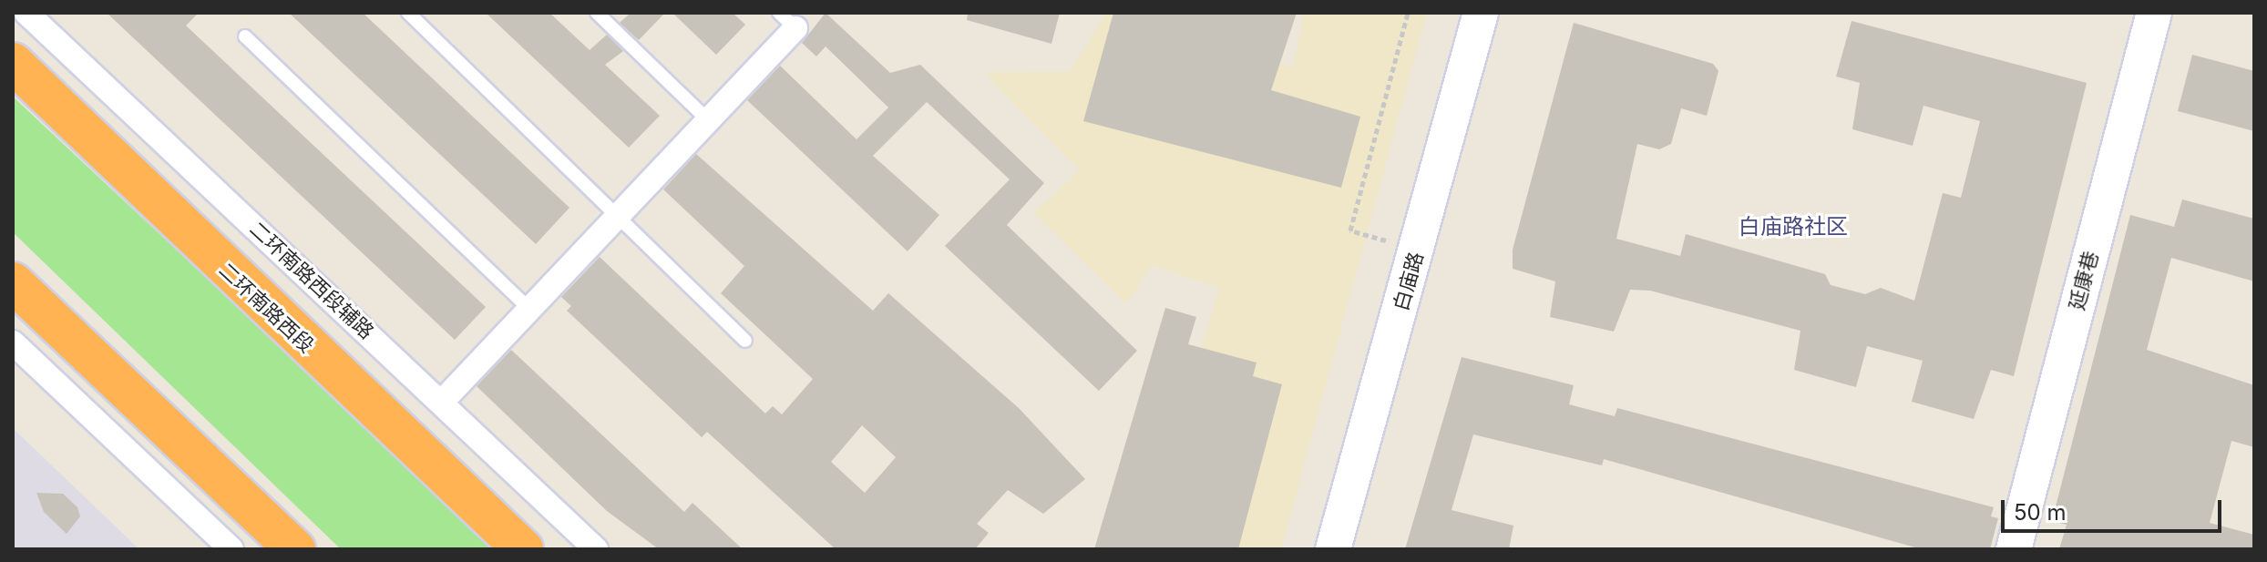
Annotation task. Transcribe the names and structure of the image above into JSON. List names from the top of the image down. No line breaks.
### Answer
{"streets":{"highway":["二环南路西段"],"street":["二环南路西段辅路","延康巷","白庙路"]},"districts":["白庙路社区"],"scale_bar":"50 m"}
